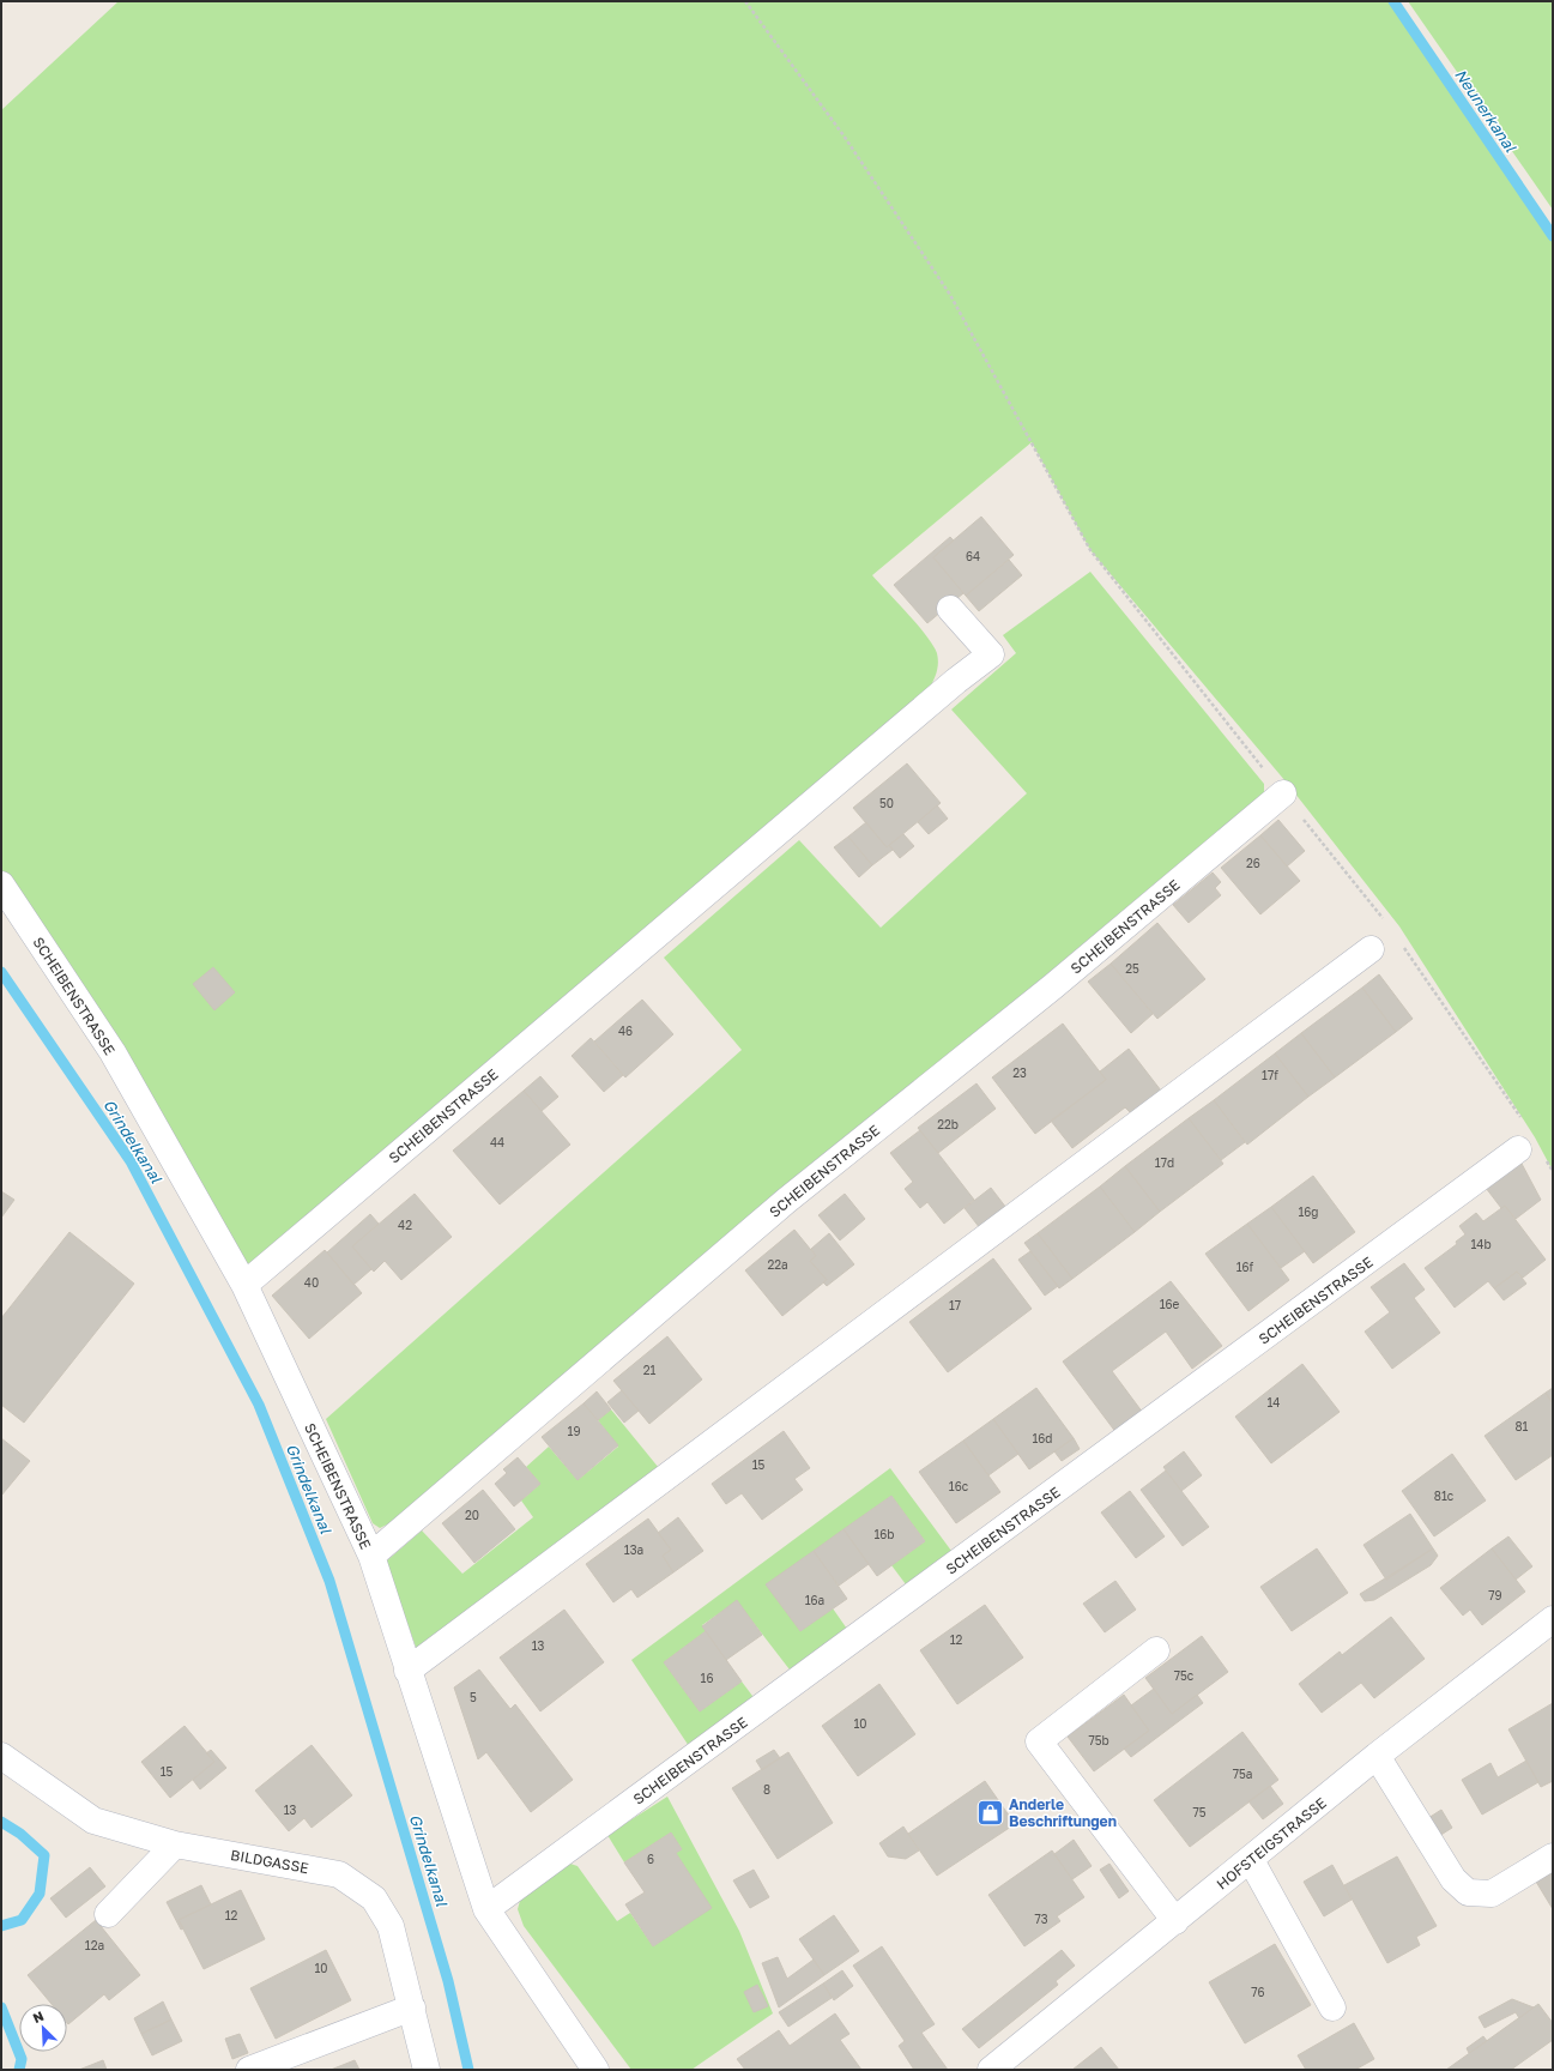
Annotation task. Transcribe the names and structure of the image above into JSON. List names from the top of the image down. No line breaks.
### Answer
{"streets":{"street":["SCHEIBENSTRASSE","HOFSTEIGSTRASSE","BILDGASSE"]},"water":["Neunerkanal","Grindelkanal"],"places":{"shop":["Anderle Beschriftungen"]},"house_numbers":["64","50","26","25","46","23","17f","22b","44","17d","16g","42","14b","22a","16f","40","16e","17","21","14","81","19","16d","15","16c","81c","20","16b","13a","79","16a","12","13","75c","16","5","10","75b","15","75a","8","13","75","6","12","73","12a","10","76"],"north":"top left"}
